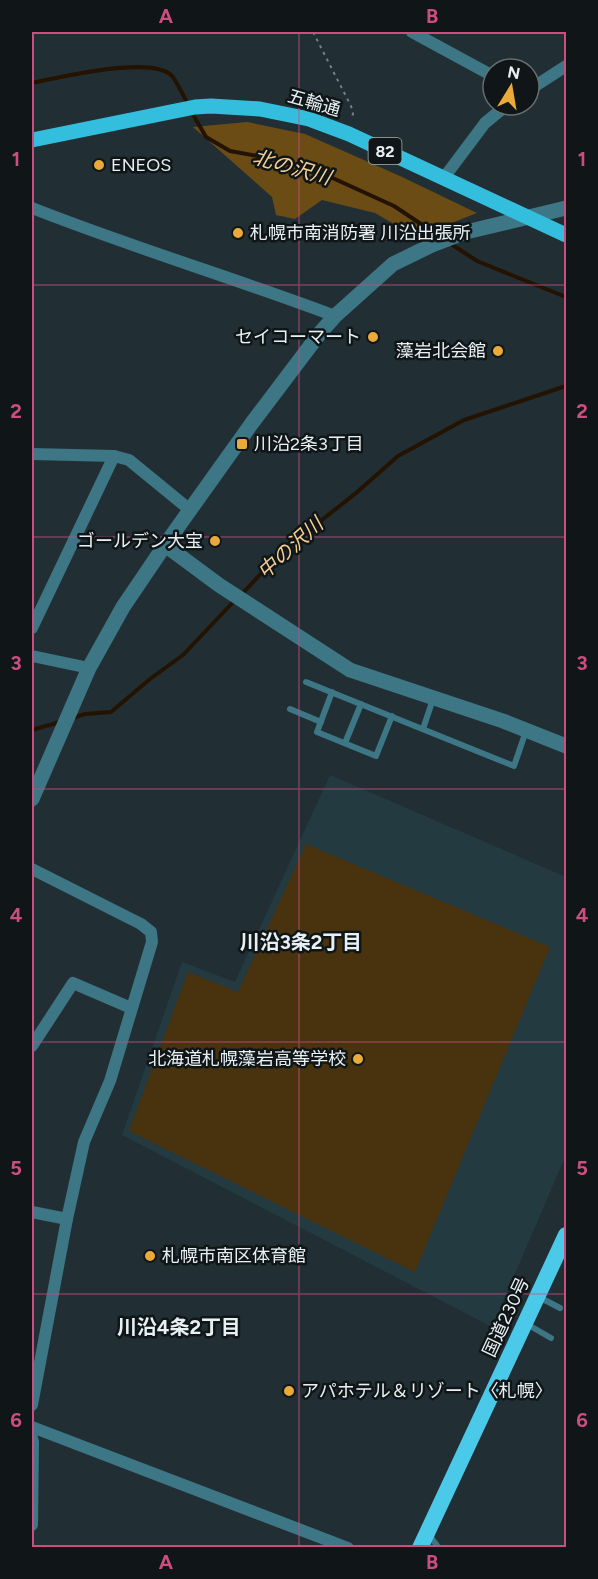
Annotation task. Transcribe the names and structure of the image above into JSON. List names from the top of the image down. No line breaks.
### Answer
{"streets":{"highway":["国道230号"],"main road":["五輪通","82"]},"districts":["川沿3条2丁目","川沿4条2丁目"],"water":["北の沢川","中の沢川"],"places":{"other":["ENEOS","札幌市南消防署 川沿出張所","セイコーマート","藻岩北会館","ゴールデン大宝","北海道札幌藻岩高等学校","札幌市南区体育館","アパホテル＆リゾート〈札幌〉"],"transit":["川沿2条3丁目"]},"north":"top","grid":{"columns":["A","B"],"rows":["1","2","3","4","5","6"]}}
